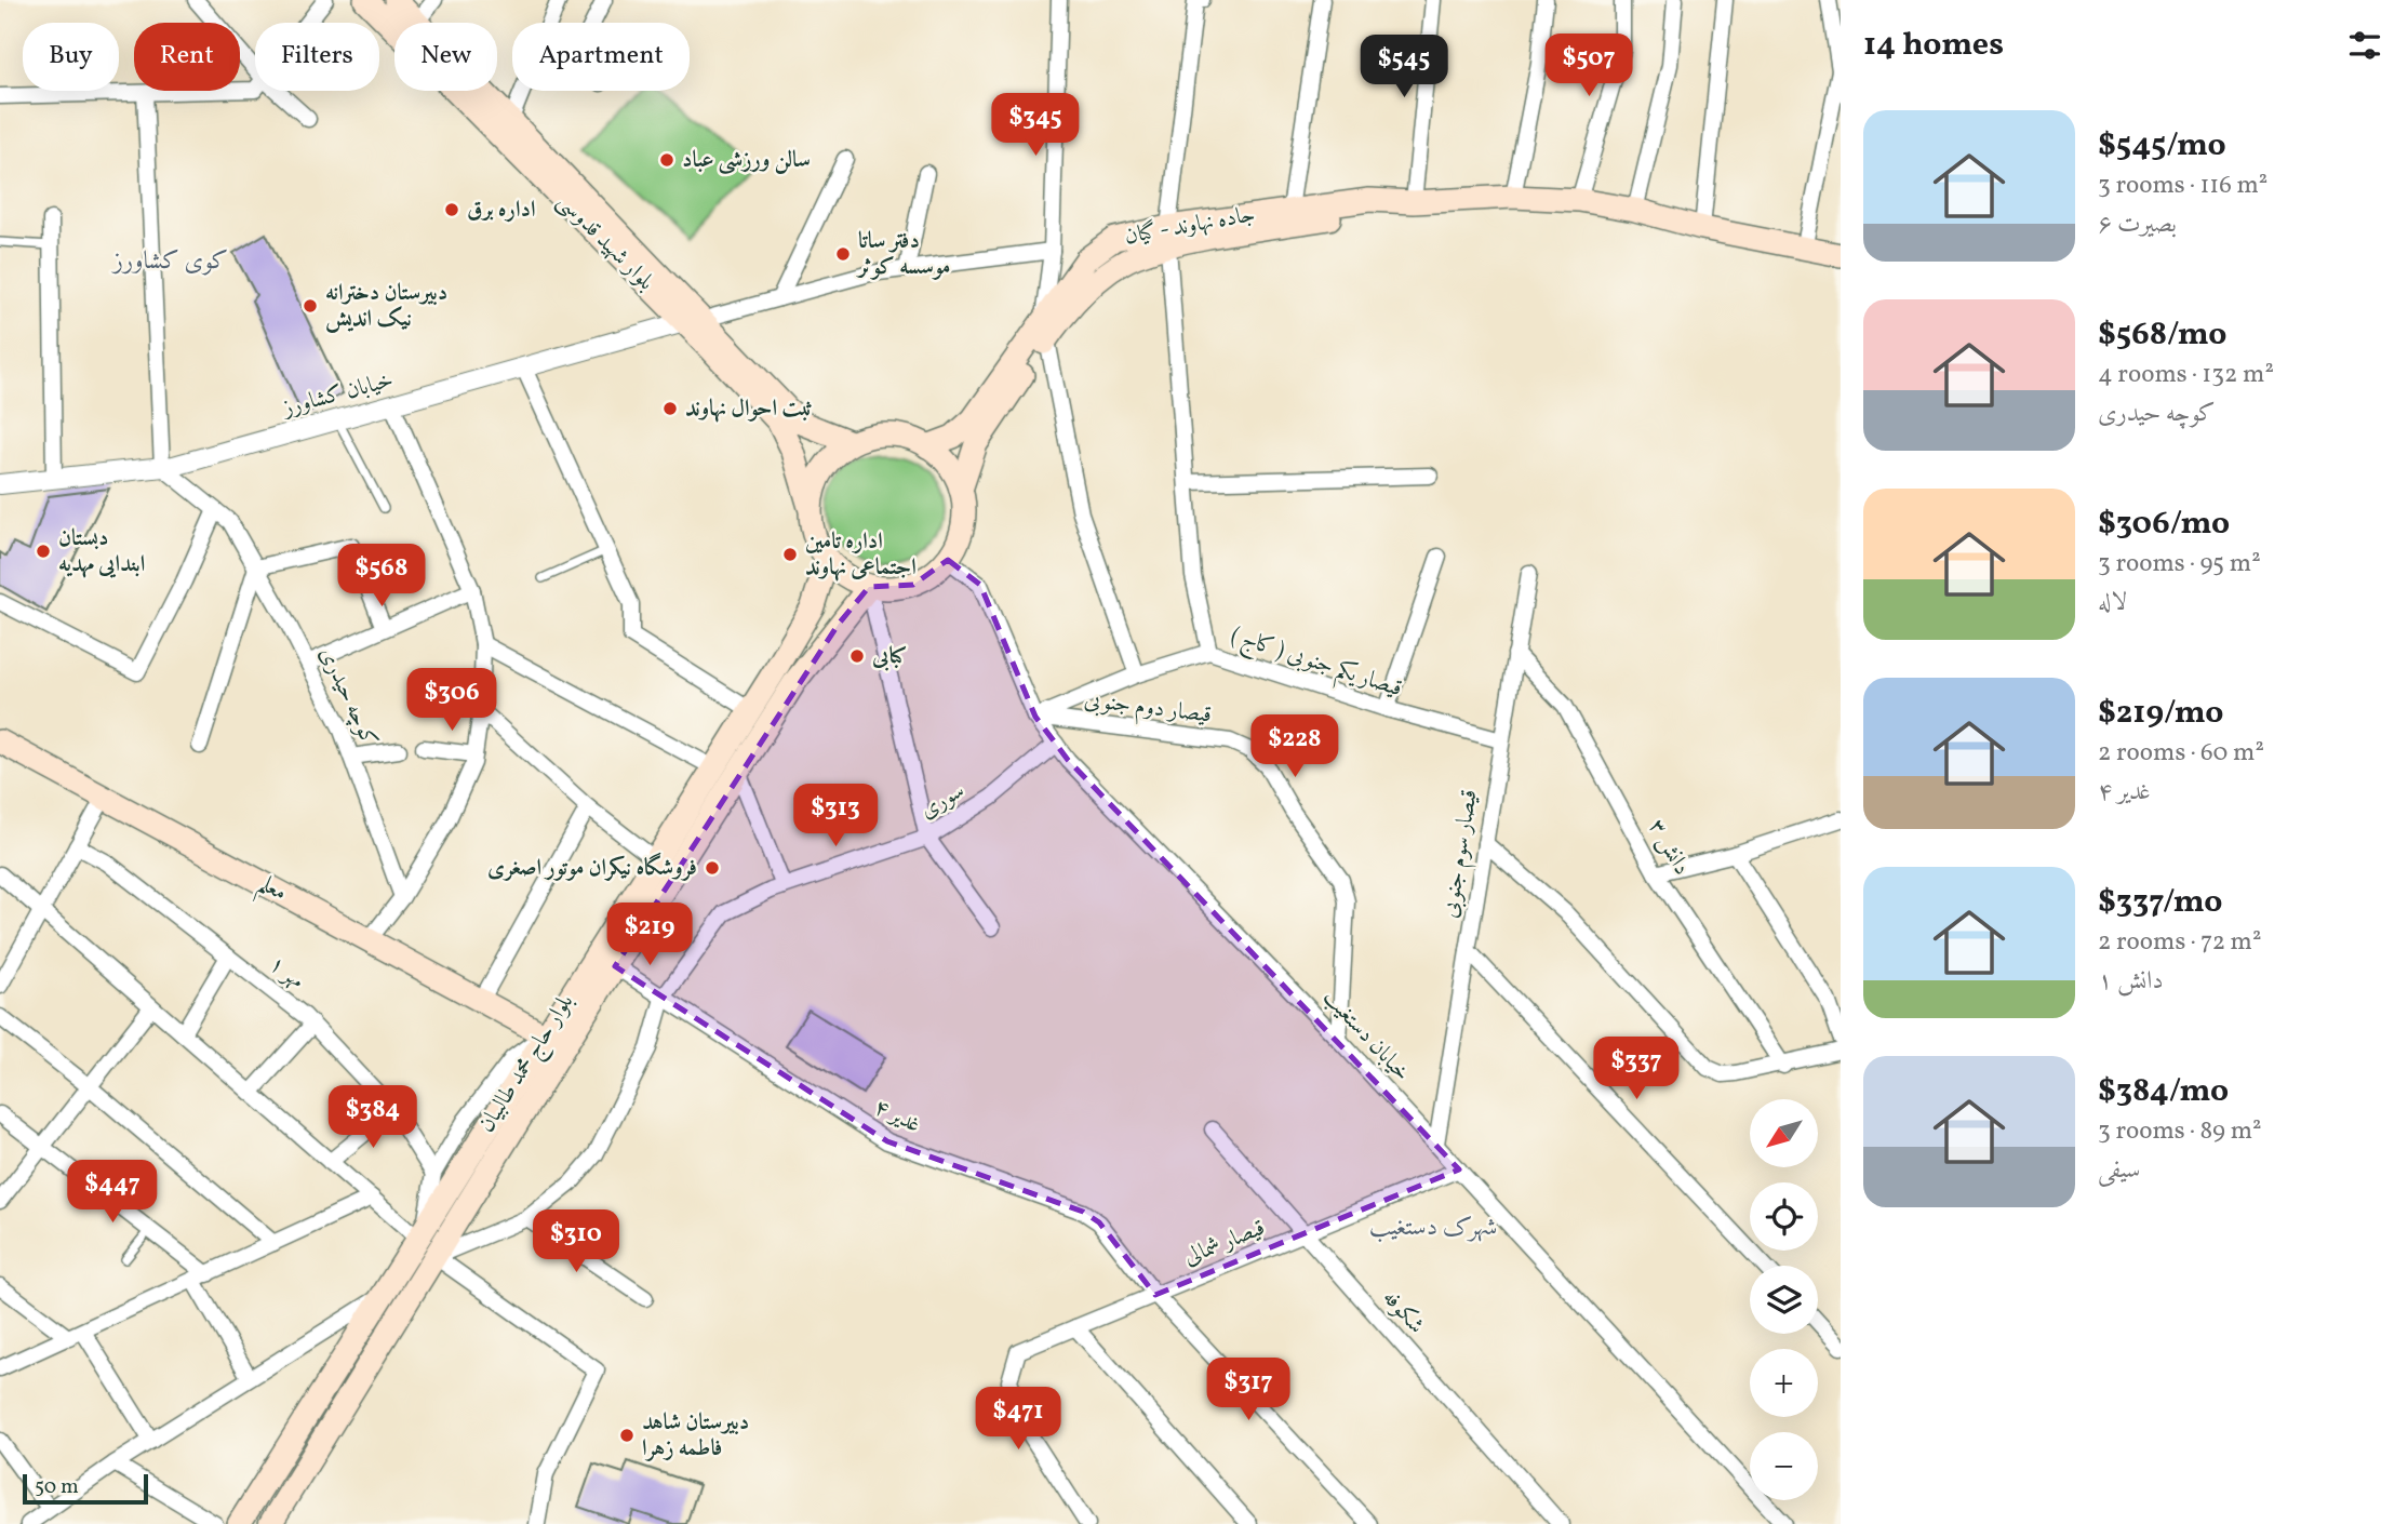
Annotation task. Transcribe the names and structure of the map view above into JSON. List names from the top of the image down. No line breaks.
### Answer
{"streets":{"main road":["جاده نهاوند - گیان","بلوار شهید قدوسی","معلم","بلوار حاج محمد طالبیان"],"street":["خیابان کشاورز","قیصار یکم جنوبی ( کاج )","کوچه حیدری","قیصار دوم جنوبی","سوری","دانش ۳","قیصار سوم جنوبی","مهر ۱","خیابان دستغیب","غدیر ۴","قیصار شمالی","شکوفه"]},"crossings":[["جاده نهاوند - گیان","بلوار شهید قدوسی"],["جاده نهاوند - گیان","خیابان دستغیب"],["جاده نهاوند - گیان","بلوار حاج محمد طالبیان"],["بلوار شهید قدوسی","خیابان کشاورز"],["بلوار شهید قدوسی","خیابان دستغیب"],["بلوار شهید قدوسی","بلوار حاج محمد طالبیان"],["خیابان کشاورز","کوچه حیدری"],["قیصار یکم جنوبی ( کاج )","قیصار دوم جنوبی"],["قیصار یکم جنوبی ( کاج )","قیصار سوم جنوبی"],["قیصار یکم جنوبی ( کاج )","خیابان دستغیب"],["قیصار دوم جنوبی","خیابان دستغیب"],["سوری","خیابان دستغیب"],["سوری","بلوار حاج محمد طالبیان"],["سوری","غدیر ۴"],["دانش ۳","قیصار سوم جنوبی"],["قیصار سوم جنوبی","خیابان دستغیب"],["معلم","بلوار حاج محمد طالبیان"],["خیابان دستغیب","بلوار حاج محمد طالبیان"],["خیابان دستغیب","قیصار شمالی"],["بلوار حاج محمد طالبیان","غدیر ۴"],["غدیر ۴","قیصار شمالی"],["قیصار شمالی","شکوفه"]],"districts":["کوی کشاورز","شهرک دستغیب"],"places":["سالن ورزشی عباد","اداره برق","دفتر ساتا موسسه کوثر","دبیرستان دخترانه نیک اندیش","ثبت احوال نهاوند","دبستان ابندایی مهدیه","اداره تامین اجتماعی نهاوند","کبابی","فروشگاه نیکران موتور اصغری","دبیرستان شاهد فاطمه زهرا"],"scale_bar":"50 m","north":"bottom left","page":{"heading":"14 homes","chip":["Buy","Rent","Filters","New","Apartment"],"price":["$507","$545","$345","$568","$306","$228","$313","$219","$337","$384","$447","$310","$317","$471"],"list":[{"name":"$545/mo","note":"3 rooms · 116 m² · بصیرت ۶"},{"name":"$568/mo","note":"4 rooms · 132 m² · کوچه حیدری"},{"name":"$306/mo","note":"3 rooms · 95 m² · لاله"},{"name":"$219/mo","note":"2 rooms · 60 m² · غدیر ۴"},{"name":"$337/mo","note":"2 rooms · 72 m² · دانش ۱"},{"name":"$384/mo","note":"3 rooms · 89 m² · سیفی"}],"map_buttons":["+","−"],"scale":"50 m"}}
